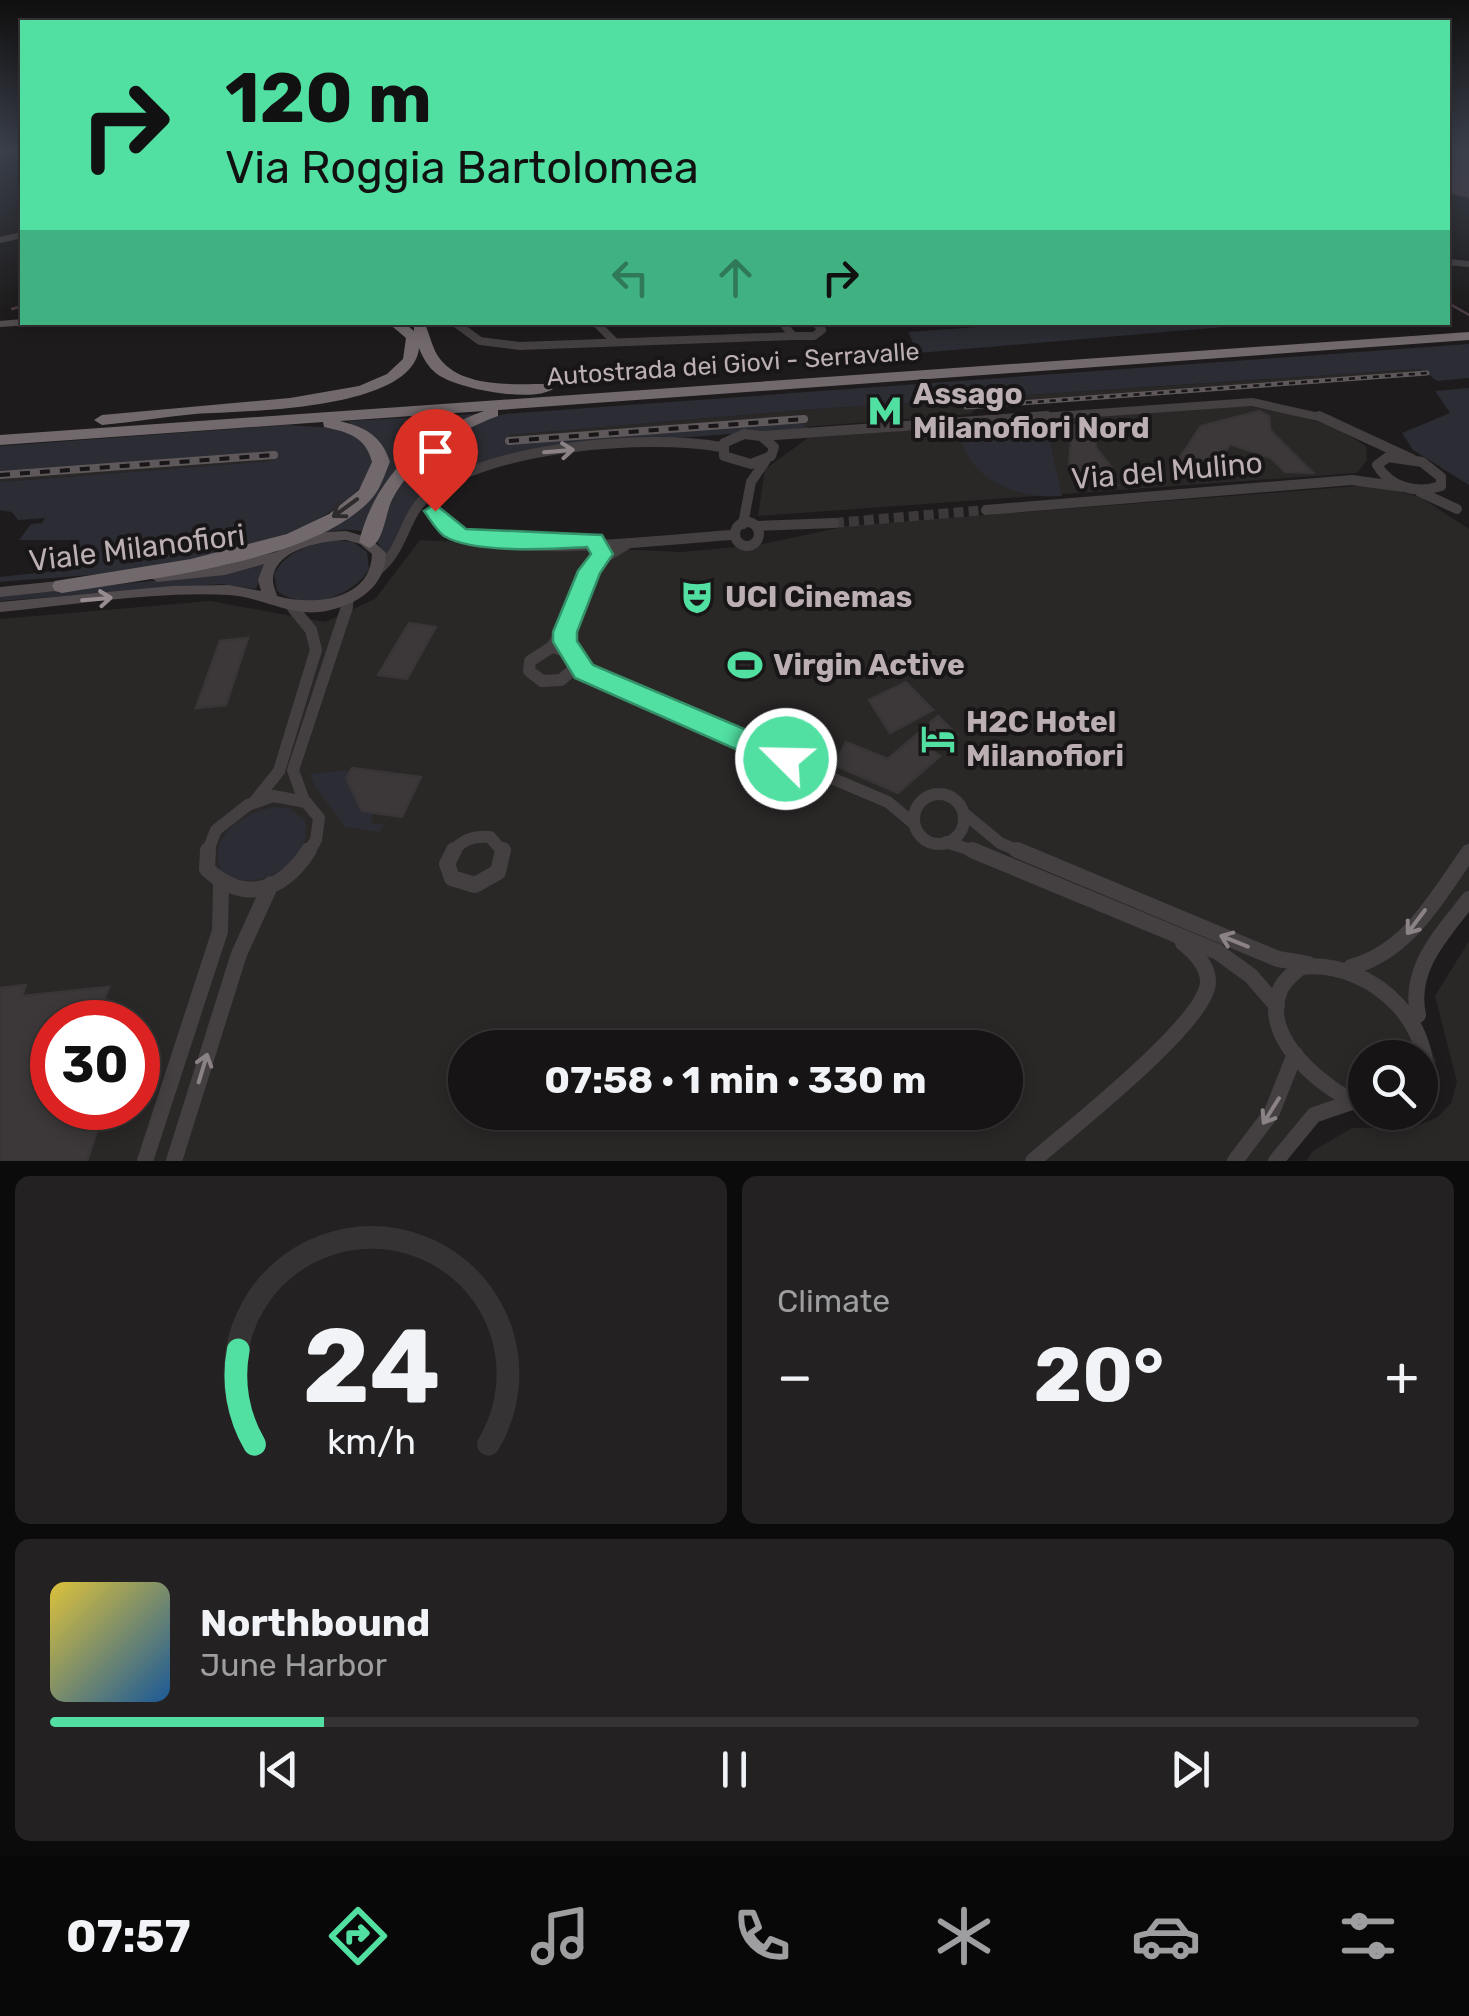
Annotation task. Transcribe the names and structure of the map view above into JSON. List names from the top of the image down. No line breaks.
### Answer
{"streets":{"highway":["Autostrada dei Giovi - Serravalle"],"main road":["Viale Milanofiori"],"street":["Via del Mulino"]},"places":{"metro station":["Assago Milanofiori Nord"],"theatre":["UCI Cinemas"],"sports":["Virgin Active"],"hotel":["H2C Hotel Milanofiori"]},"page":{"turn":["120 m","Via Roggia Bartolomea"],"limit":"30","trip":"07:58 · 1 min · 330 m","tile":"Climate","heat":["−","20°","+"],"song":["Northbound","June Harbor"],"tabs":"07:57","gauge":["24","km/h"]}}
